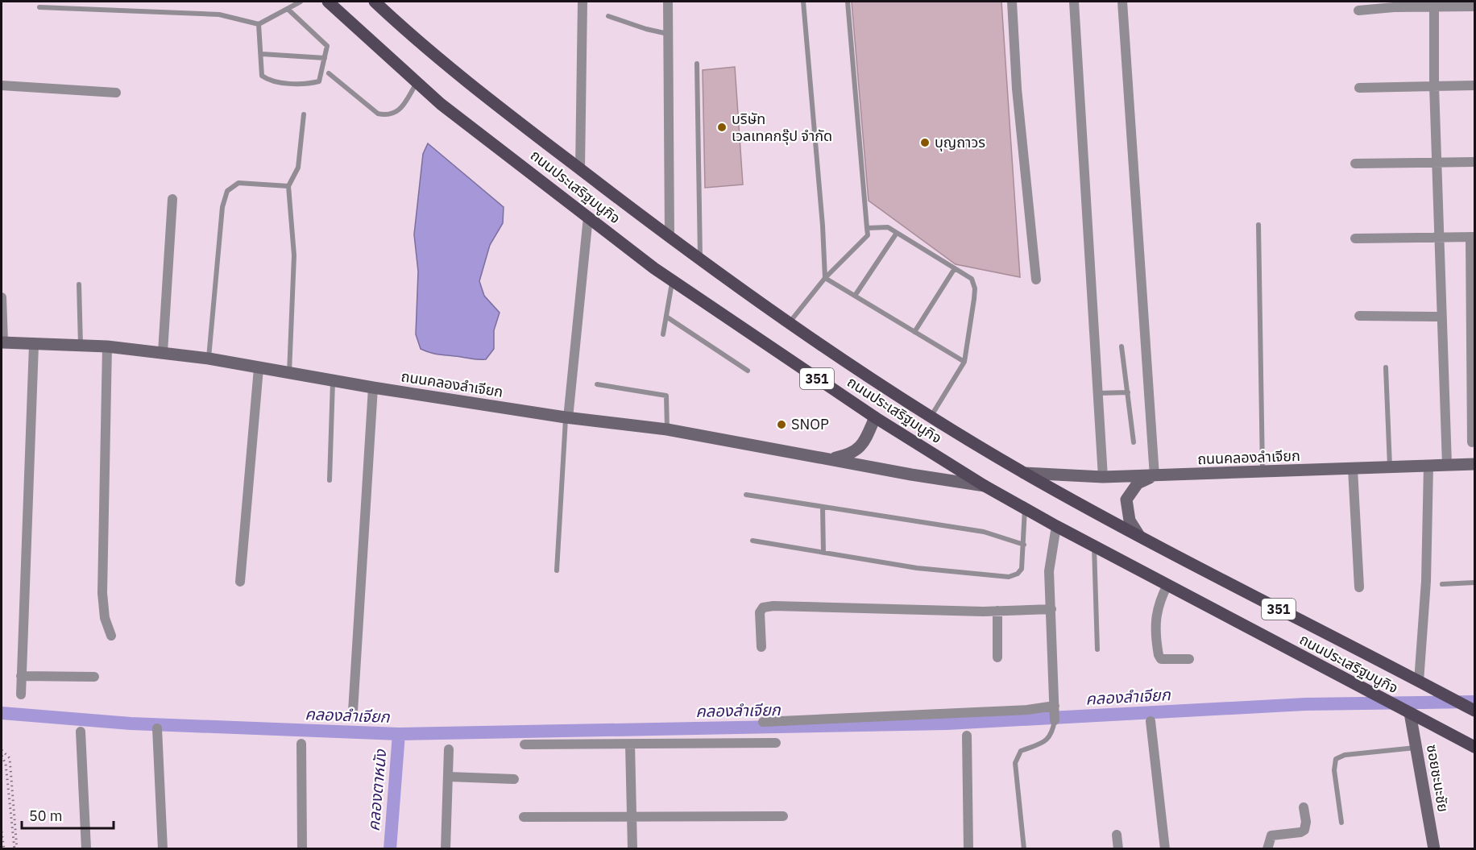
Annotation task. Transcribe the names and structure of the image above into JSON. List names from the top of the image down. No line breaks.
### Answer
{"streets":{"main road":["ถนนประเสริฐมนูกิจ","351"],"street":["ถนนคลองลำเจียก","ซอยชะนะชัย"]},"crossings":[["ถนนประเสริฐมนูกิจ","ถนนคลองลำเจียก"],["ถนนประเสริฐมนูกิจ","ซอยชะนะชัย"]],"water":["คลองลำเจียก","คลองตาหนัง"],"places":["บริษัท เวลเทคกรุ๊ป จำกัด","บุญถาวร","SNOP"],"scale_bar":"50 m"}
